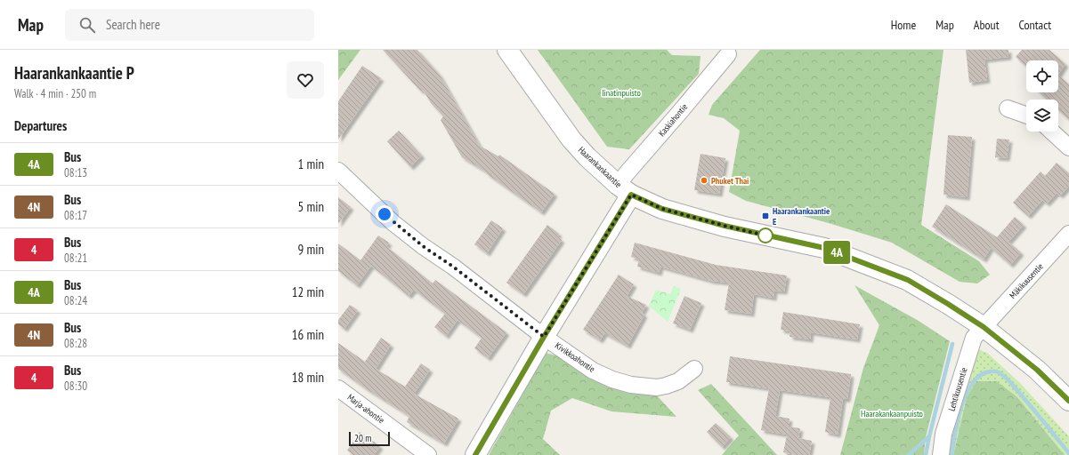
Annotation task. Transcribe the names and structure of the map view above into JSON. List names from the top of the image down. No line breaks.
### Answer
{"streets":{"street":["Kaskiahontie","Haarankankaantie","Mäkikuusentie","Kivikkoahontie","Lehtikuusentie","Marja-ahontie"]},"crossings":[["Kaskiahontie","Haarankankaantie"],["Kaskiahontie","Kivikkoahontie"],["Haarankankaantie","Mäkikuusentie"],["Haarankankaantie","Lehtikuusentie"],["Mäkikuusentie","Lehtikuusentie"]],"parks":["Iinatinpuisto","Haarakankaanpuisto"],"places":{"other":["Phuket Thai"],"transit":["Haarankankaantie E"]},"lines":["bus line 4A"],"scale_bar":"20 m","page":{"header":"Map","search":"Search here","nav":["Home","Map","About","Contact"],"heading":[["Haarankankaantie P","Walk · 4 min · 250 m"],"Departures"],"on_map":"4A","list":[{"mark":"4A","name":"Bus","note":"08:13","value":"1 min"},{"mark":"4N","name":"Bus","note":"08:17","value":"5 min"},{"mark":"4","name":"Bus","note":"08:21","value":"9 min"},{"mark":"4A","name":"Bus","note":"08:24","value":"12 min"},{"mark":"4N","name":"Bus","note":"08:28","value":"16 min"},{"mark":"4","name":"Bus","note":"08:30","value":"18 min"}],"scale":"20 m"}}
